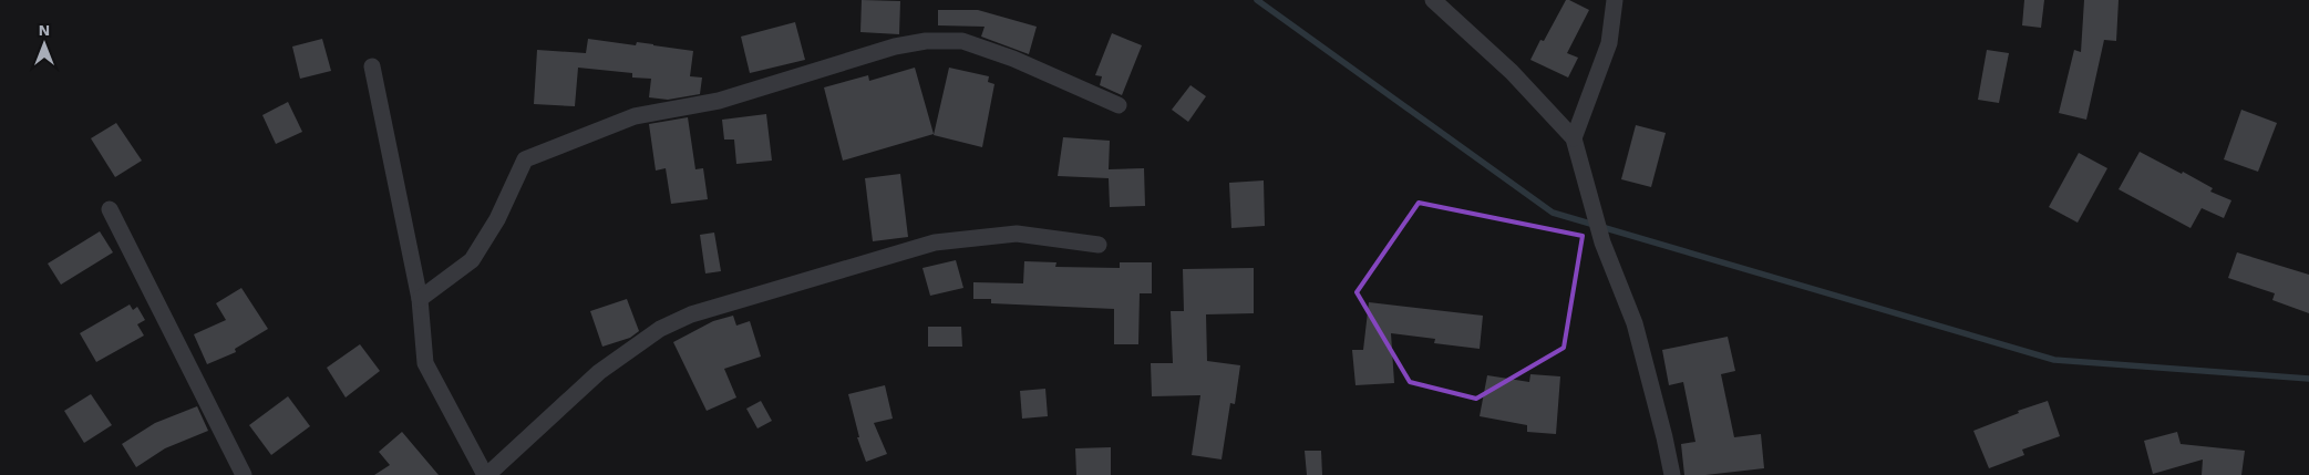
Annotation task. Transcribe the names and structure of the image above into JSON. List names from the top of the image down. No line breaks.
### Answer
{"north":"top"}
